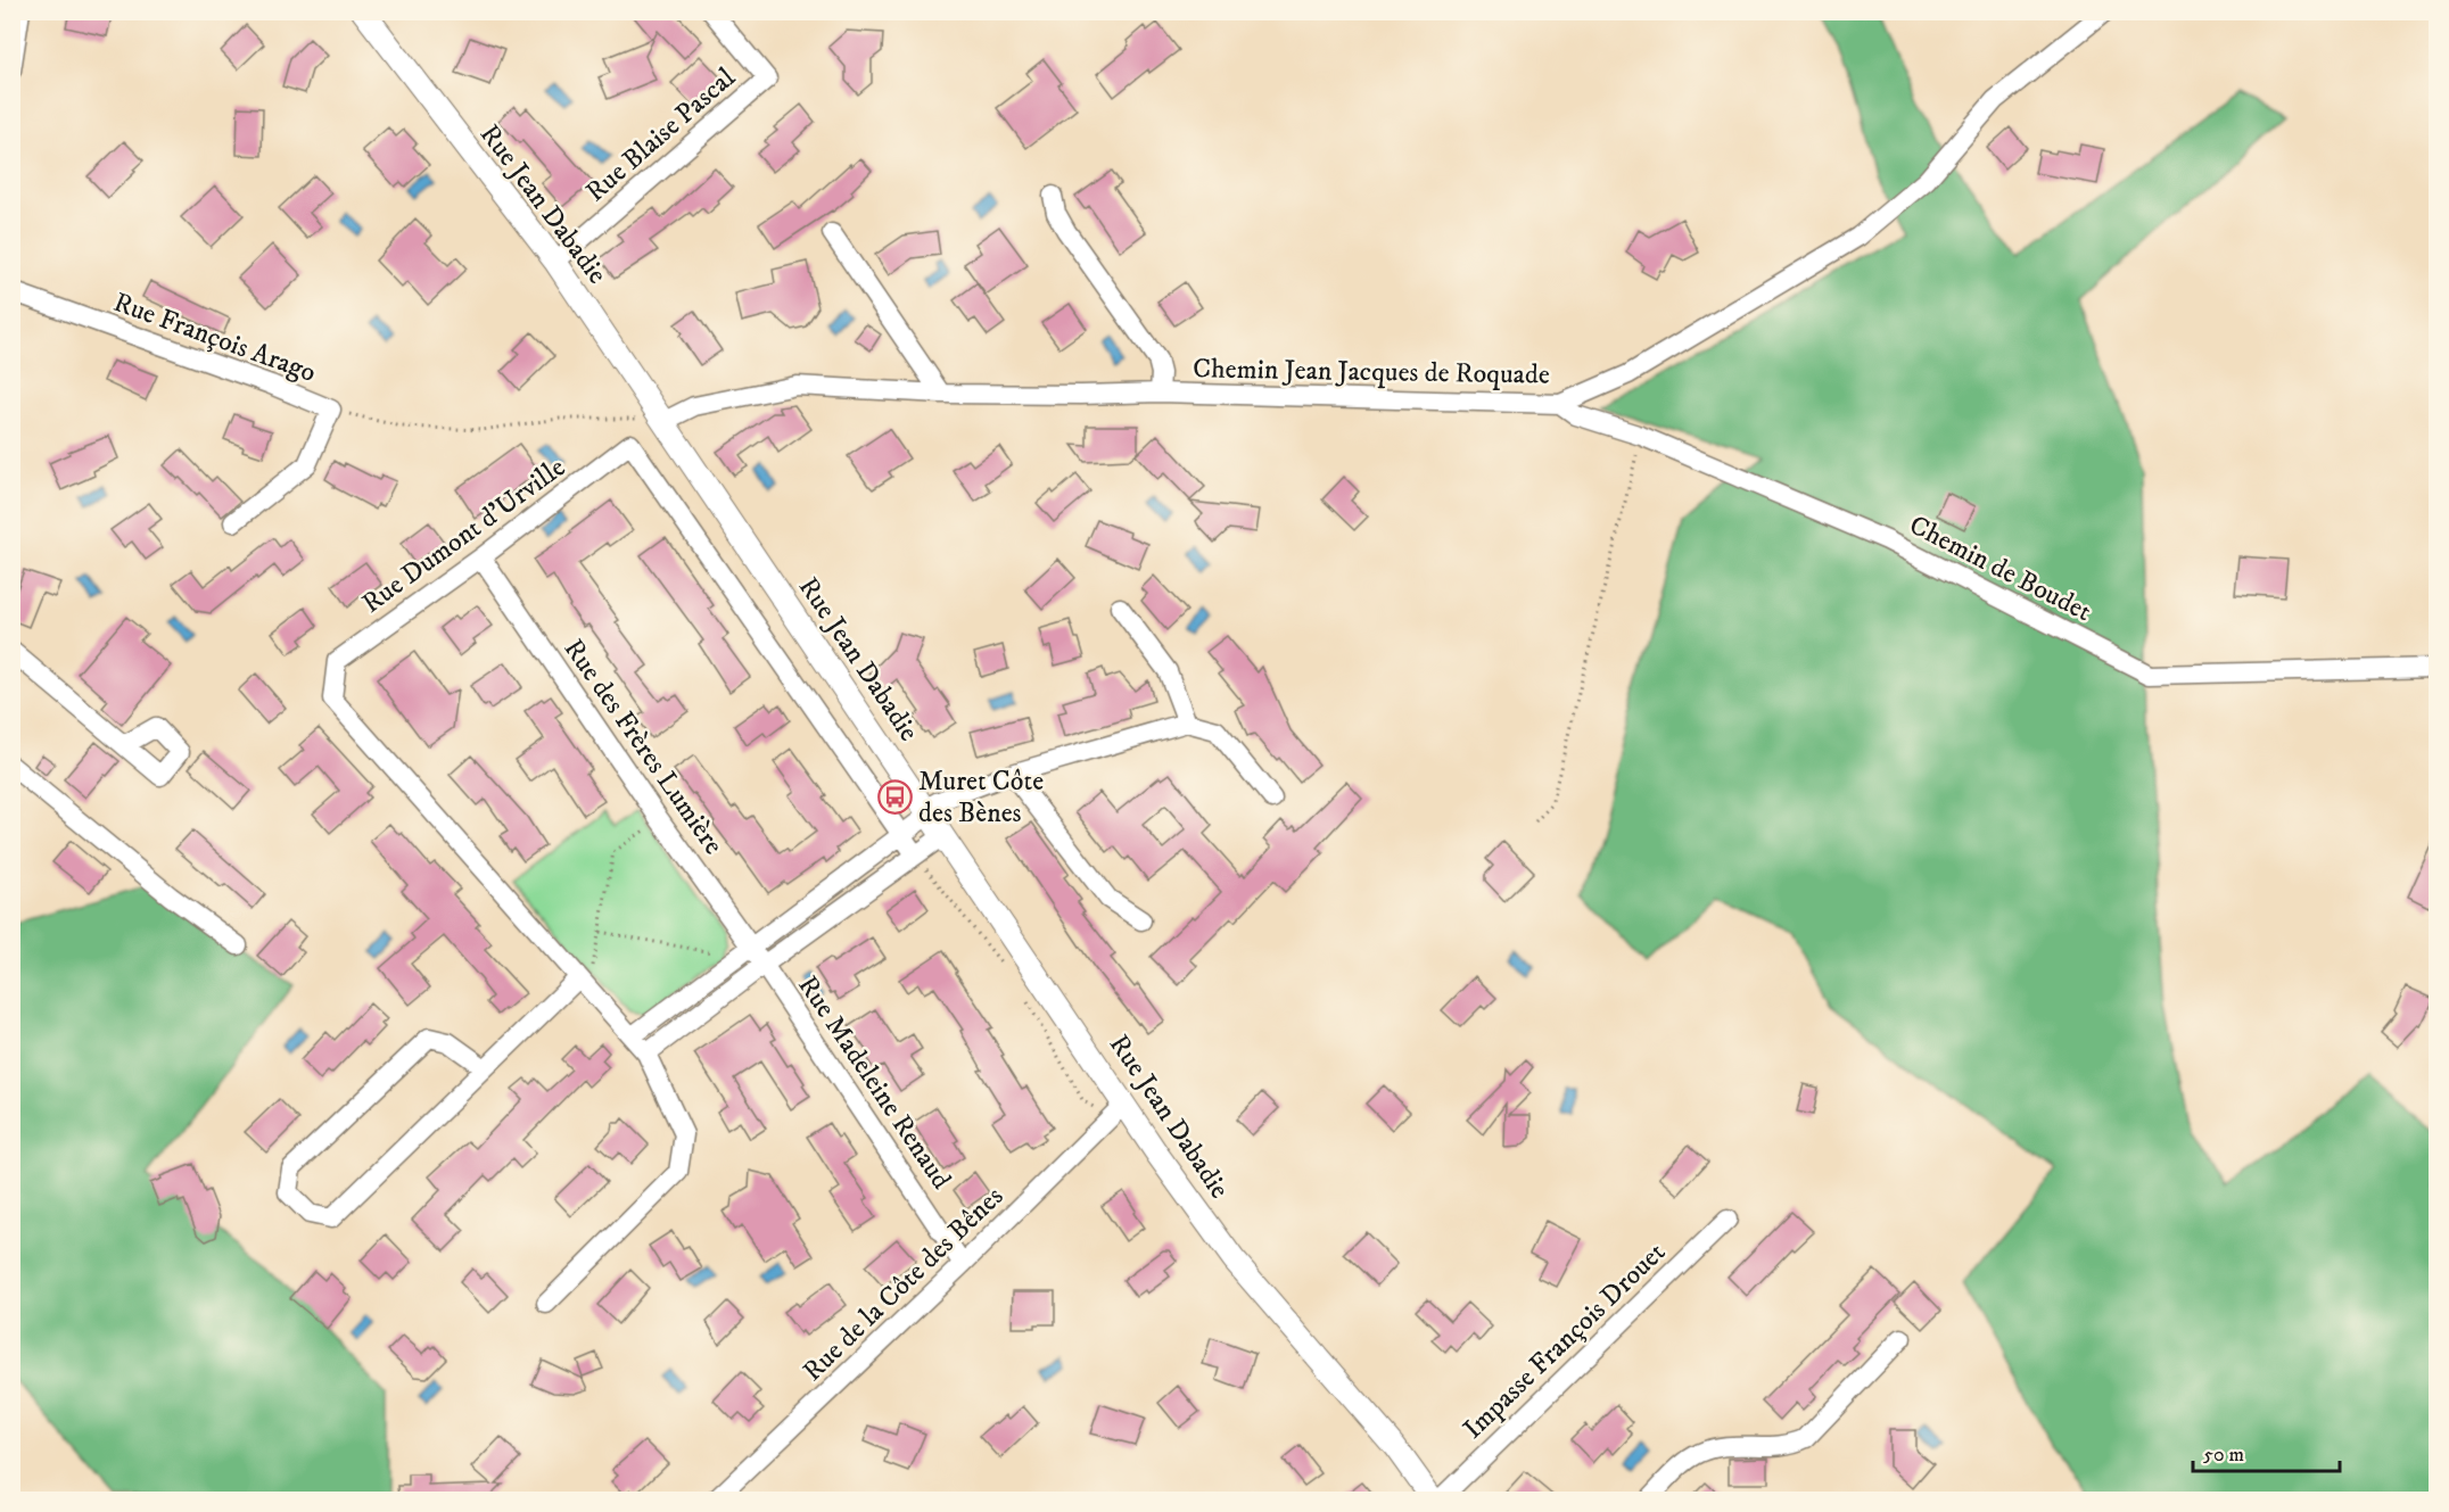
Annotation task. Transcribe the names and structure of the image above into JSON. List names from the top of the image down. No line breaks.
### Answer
{"streets":{"street":["Rue Blaise Pascal","Rue Jean Dabadie","Rue François Arago","Chemin Jean Jacques de Roquade","Rue Dumont d'Urville","Chemin de Boudet","Rue des Frères Lumière","Rue Madeleine Renaud","Rue de la Côte des Bênes","Impasse François Drouet"]},"crossings":[["Rue Blaise Pascal","Rue Jean Dabadie"],["Rue Jean Dabadie","Chemin Jean Jacques de Roquade"],["Rue Jean Dabadie","Rue de la Côte des Bênes"],["Chemin Jean Jacques de Roquade","Chemin de Boudet"],["Rue Dumont d'Urville","Rue des Frères Lumière"],["Rue des Frères Lumière","Rue Madeleine Renaud"],["Rue Madeleine Renaud","Rue de la Côte des Bênes"]],"places":{"bus stop":["Muret Côte des Bènes"]},"scale_bar":"50 m"}
